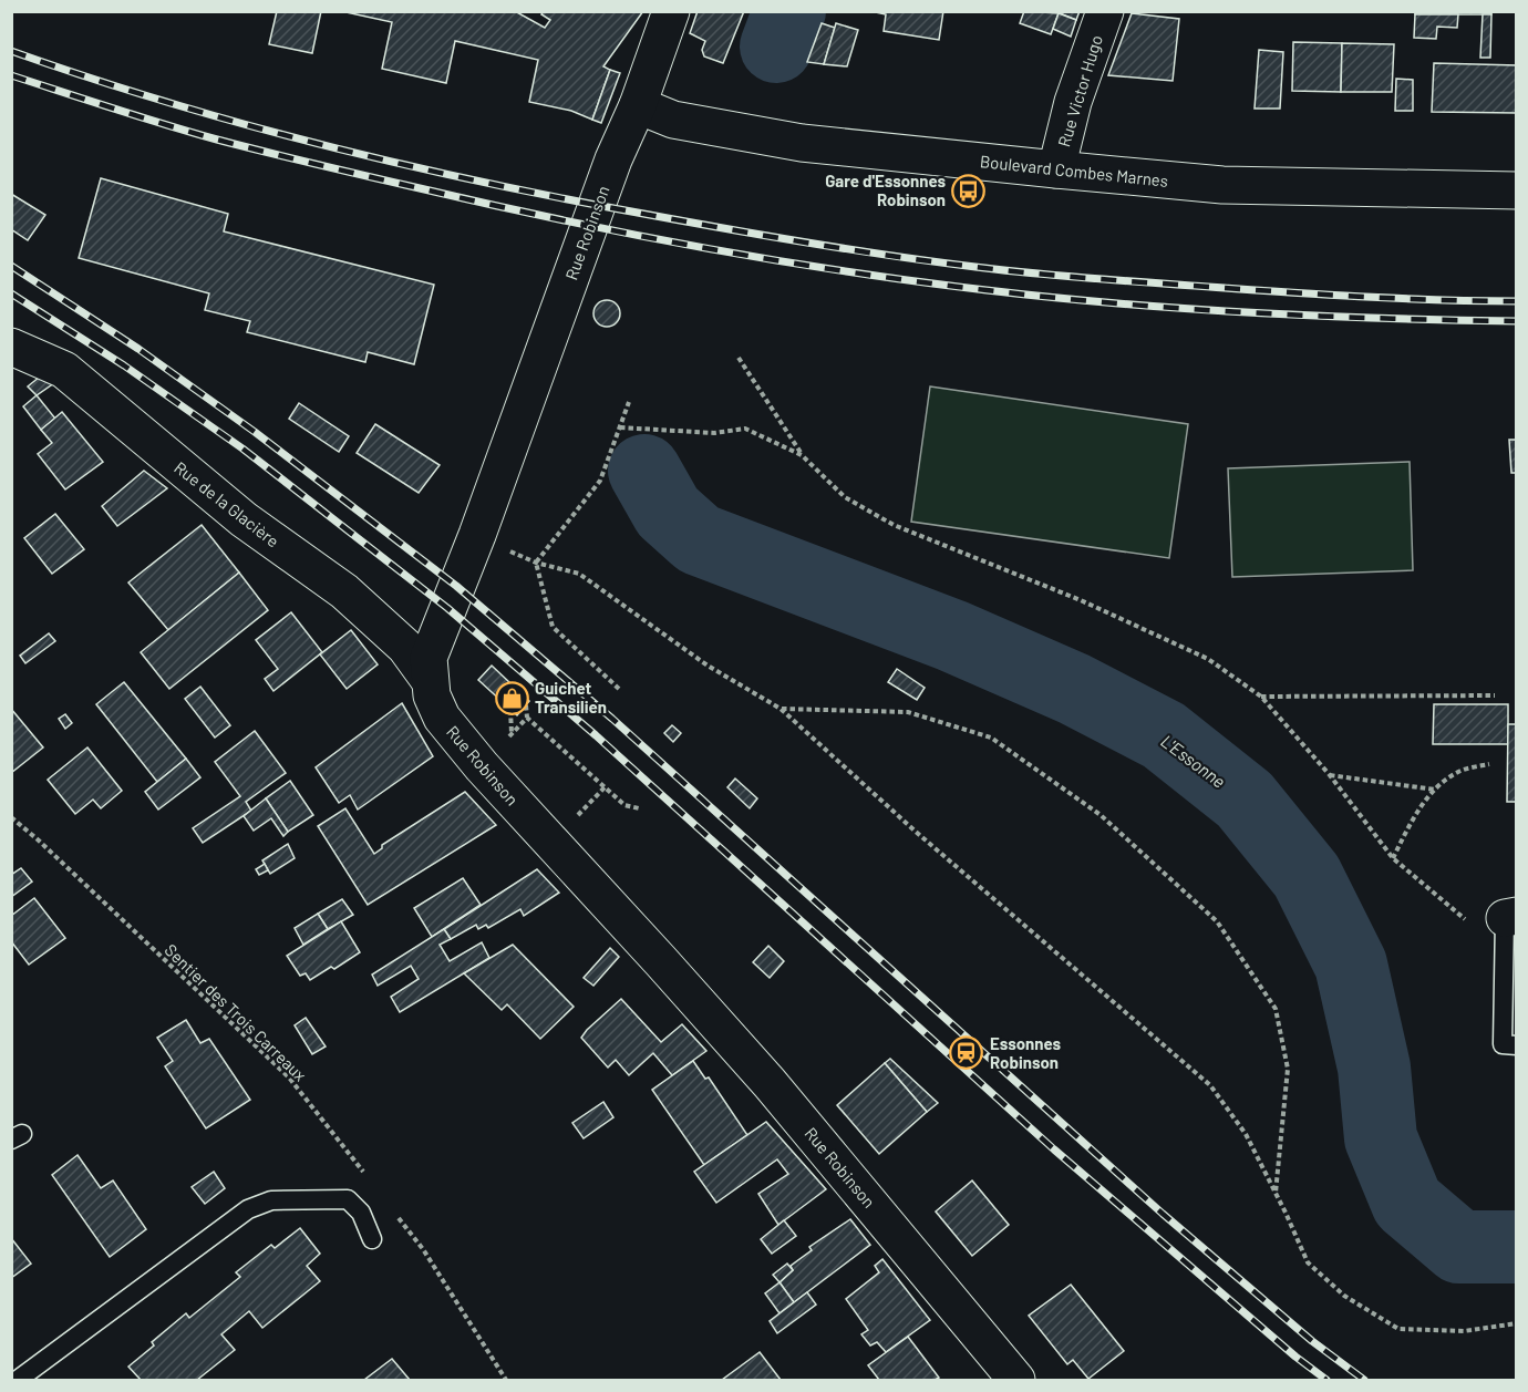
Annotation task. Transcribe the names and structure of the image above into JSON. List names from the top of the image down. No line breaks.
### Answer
{"streets":{"street":["Rue Victor Hugo","Boulevard Combes Marnes","Rue Robinson","Rue de la Glacière"],"path":["Sentier des Trois Carreaux"]},"crossings":[["Rue Victor Hugo","Boulevard Combes Marnes"],["Boulevard Combes Marnes","Rue Robinson"],["Rue Robinson","Rue de la Glacière"]],"water":["L'Essonne"],"places":{"bus stop":["Gare d'Essonnes Robinson"],"shop":["Guichet Transilien"],"station":["Essonnes Robinson"]}}
